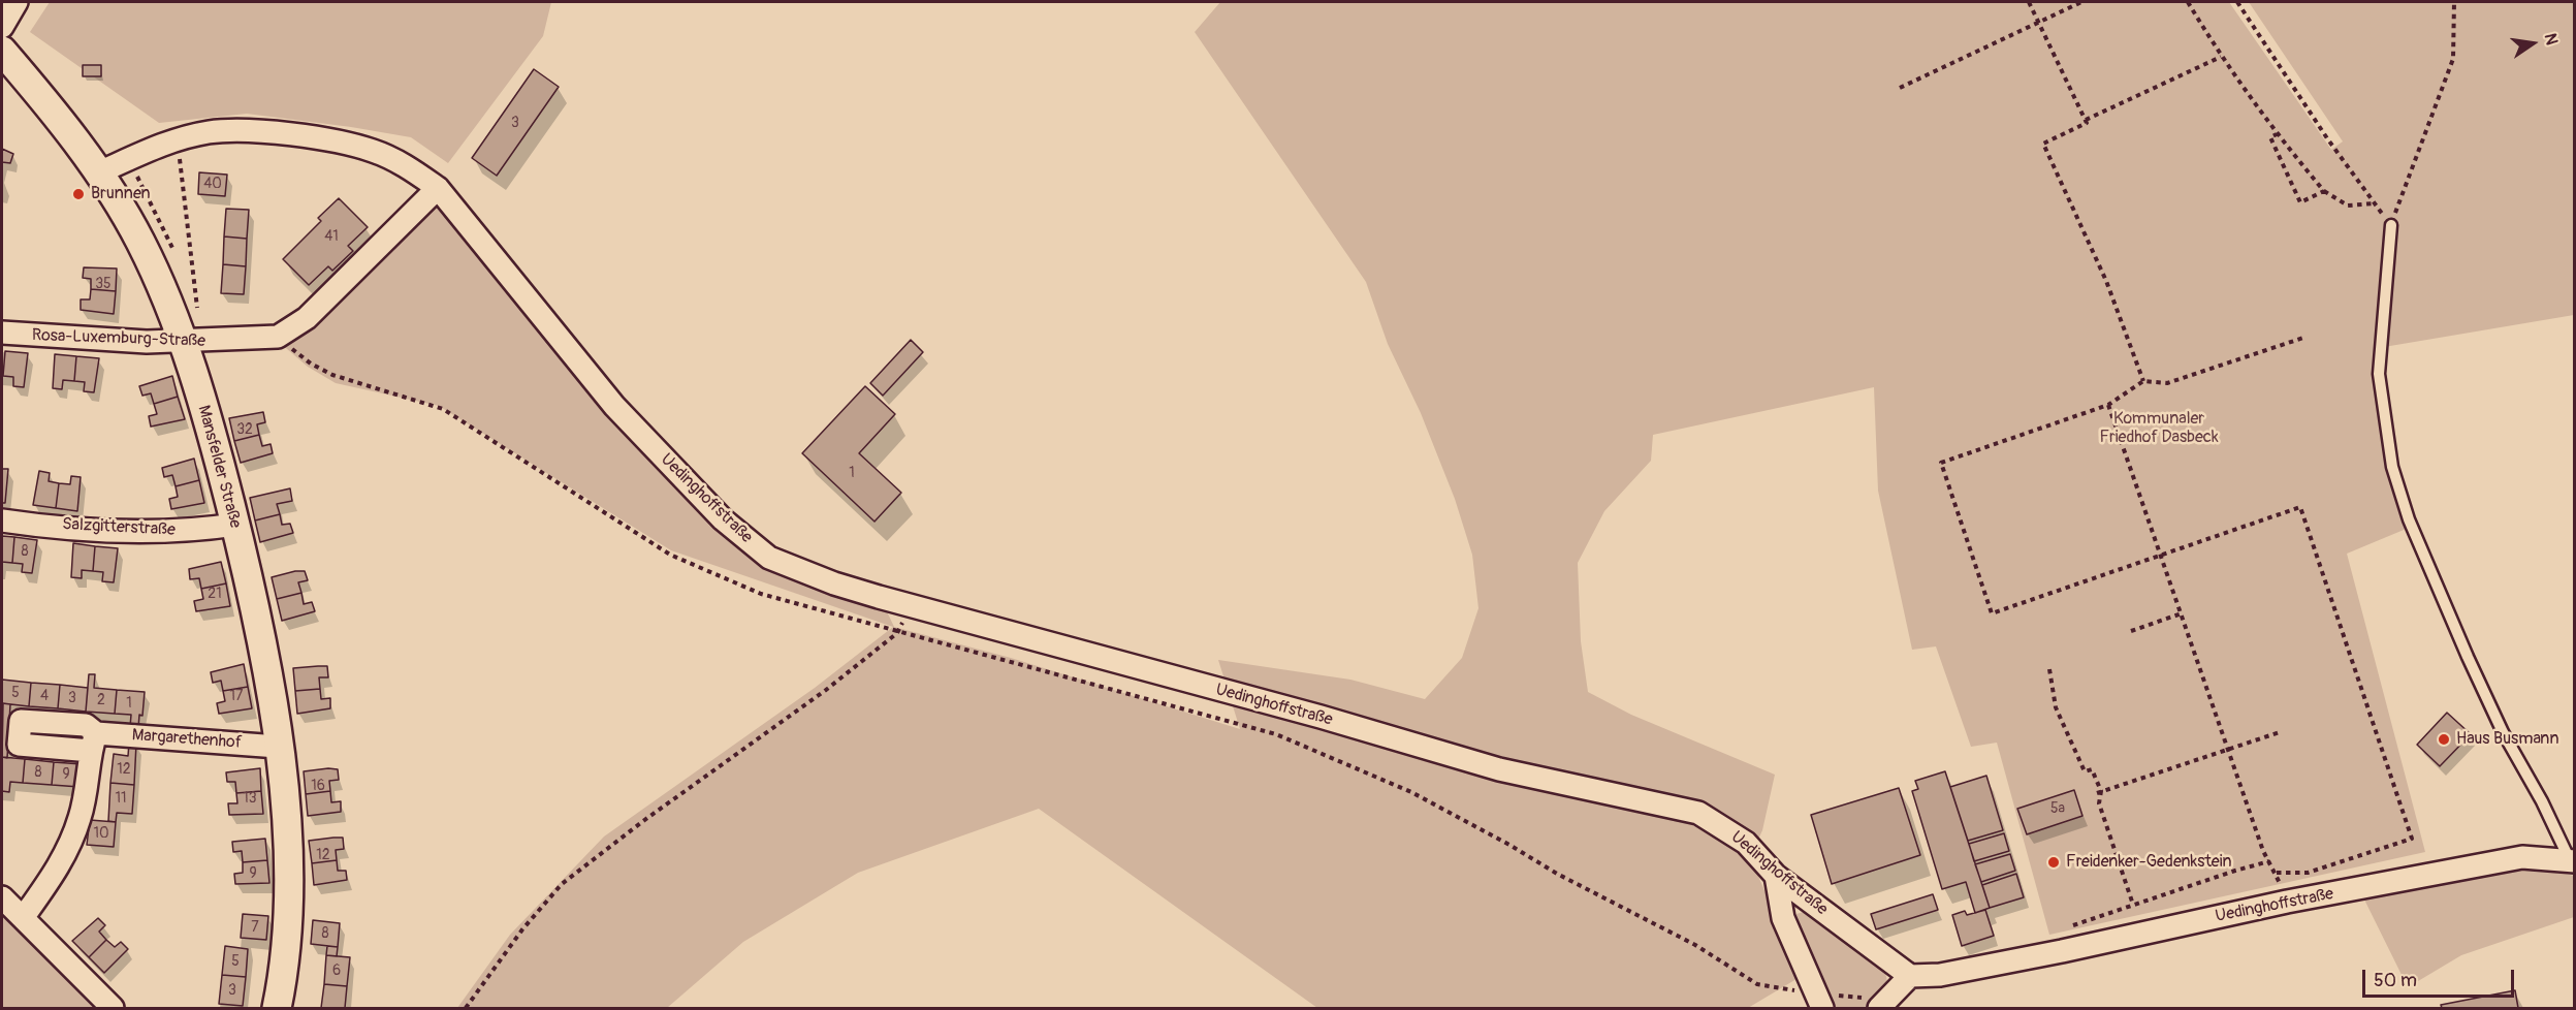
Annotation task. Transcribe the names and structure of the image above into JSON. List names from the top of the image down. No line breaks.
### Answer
{"streets":{"street":["Rosa-Luxemburg-Straße","Mansfelder Straße","Uedinghoffstraße","Salzgitterstraße","Margarethenhof"]},"crossings":[["Rosa-Luxemburg-Straße","Mansfelder Straße"],["Rosa-Luxemburg-Straße","Uedinghoffstraße"],["Mansfelder Straße","Uedinghoffstraße"],["Mansfelder Straße","Salzgitterstraße"],["Mansfelder Straße","Margarethenhof"]],"parks":["Kommunaler Friedhof Dasbeck"],"places":["Brunnen","Haus Busmann","Freidenker-Gedenkstein"],"house_numbers":["3","40","41","35","32","1","8","21","5","4","17","3","2","1","12","8","9","16","11","13","5a","10","12","9","7","8","5","6","3"],"scale_bar":"50 m","north":"right"}
